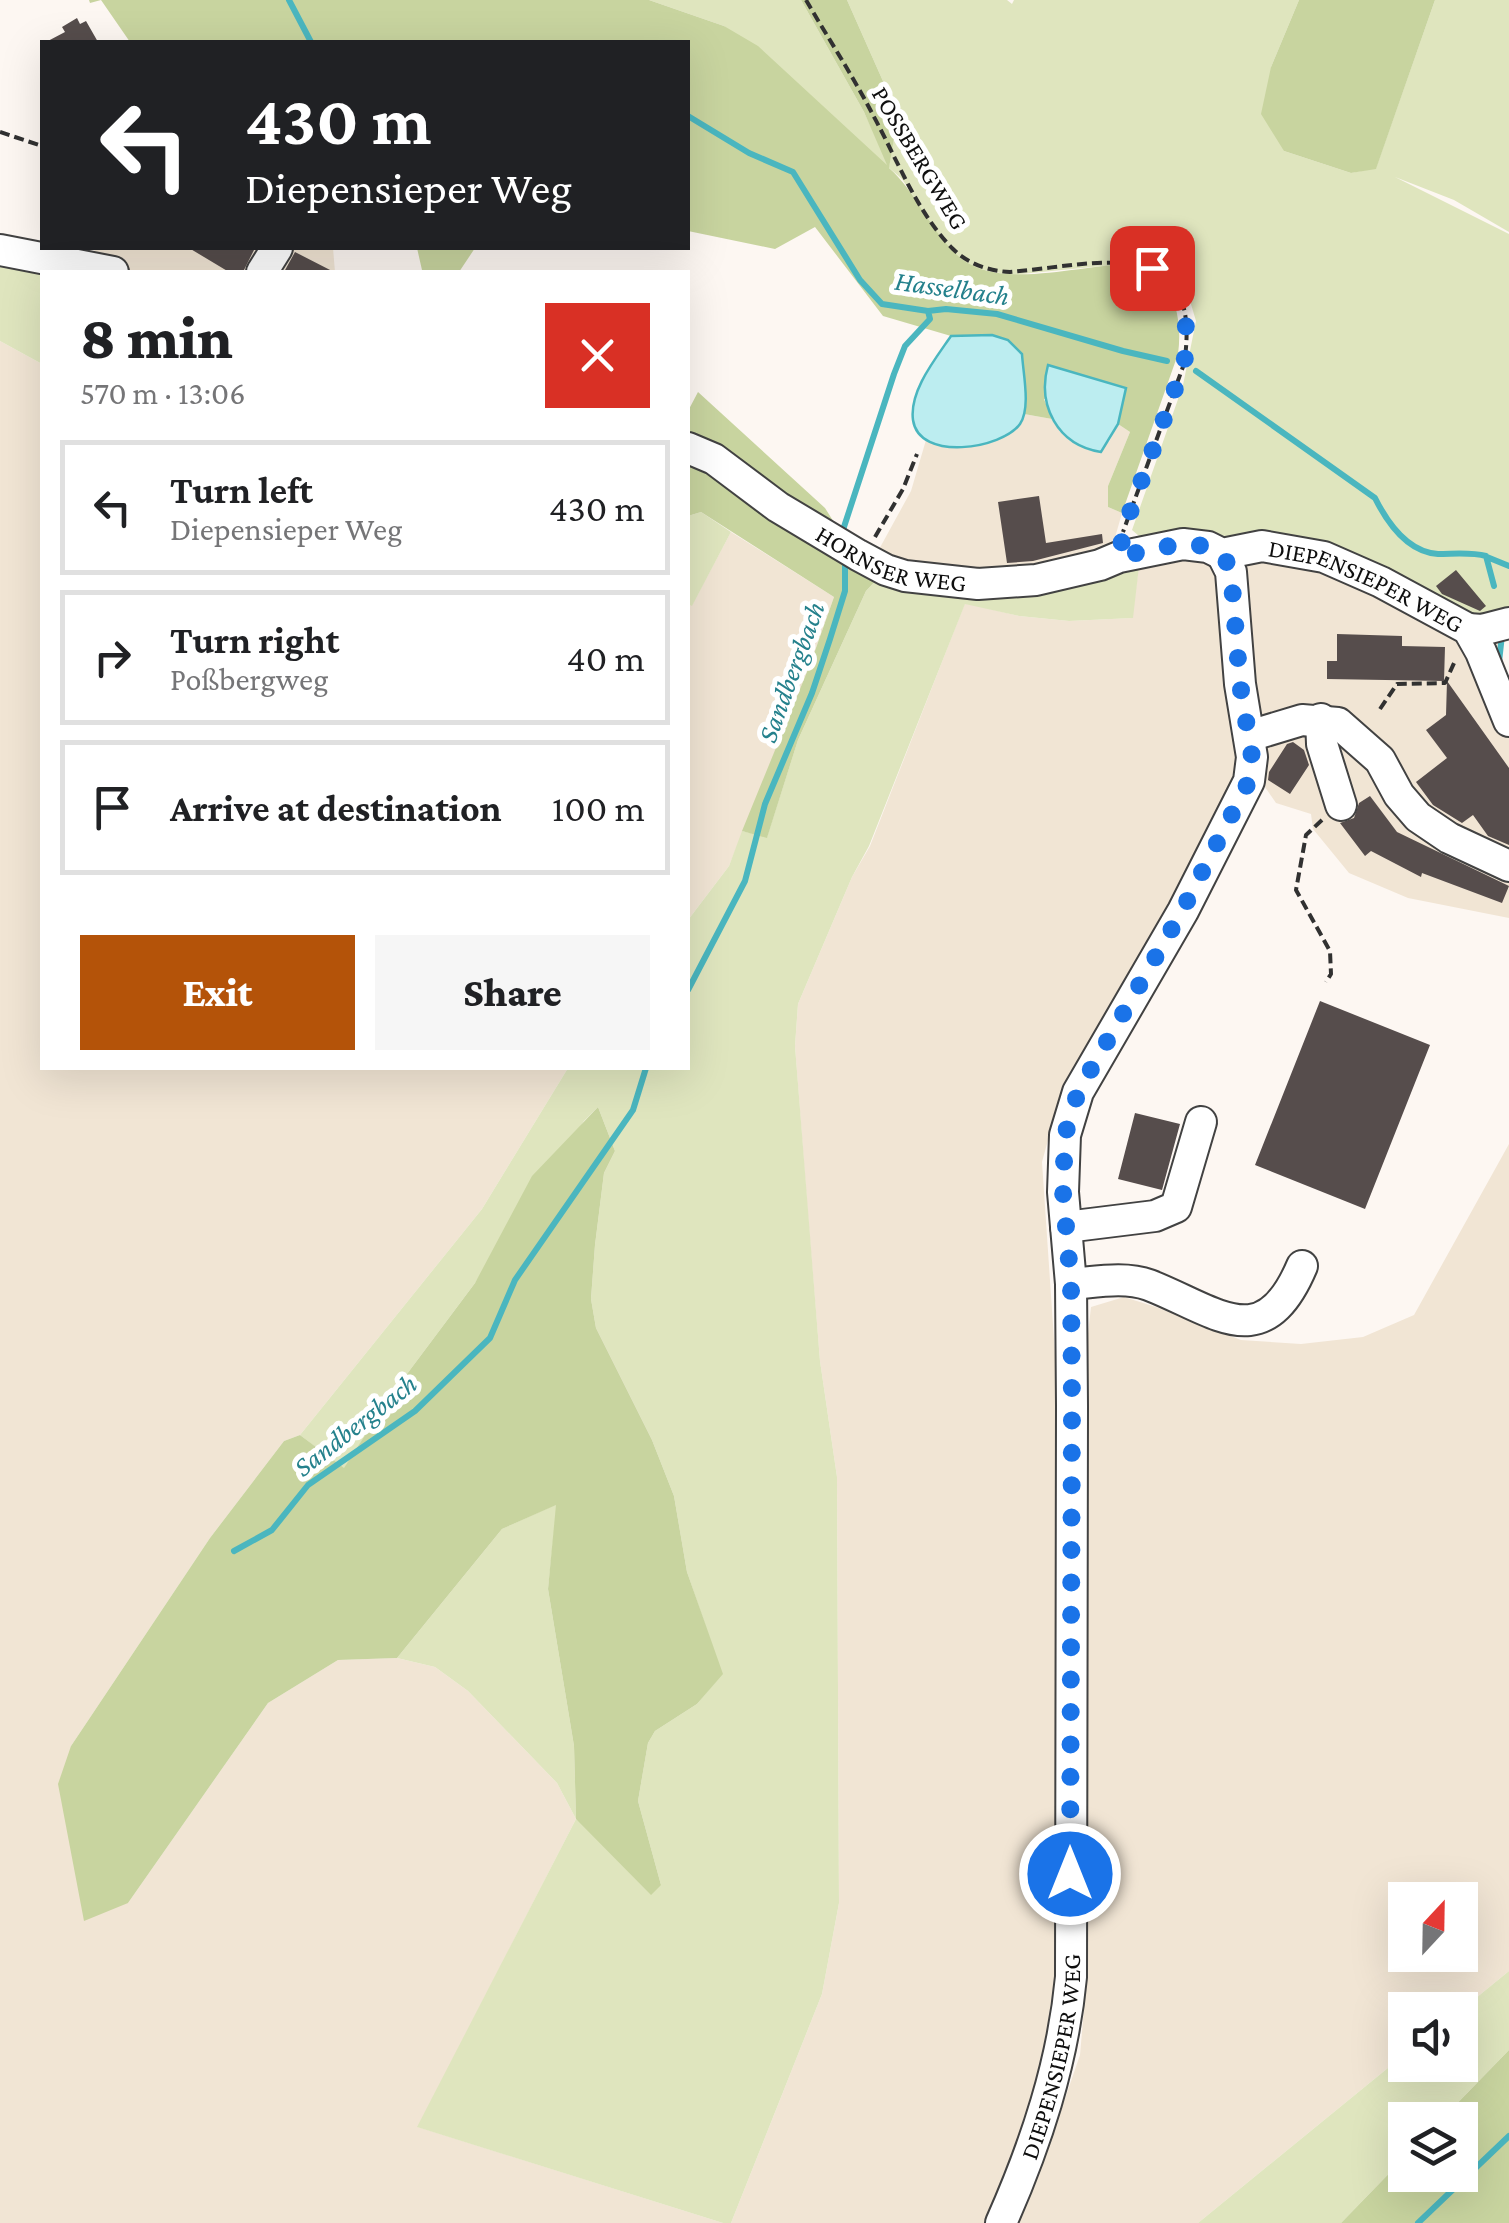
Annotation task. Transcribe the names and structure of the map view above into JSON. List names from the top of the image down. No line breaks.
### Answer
{"streets":{"street":["HORNSER WEG","DIEPENSIEPER WEG"],"path":["POSSBERGWEG"]},"crossings":[["POSSBERGWEG","HORNSER WEG"],["POSSBERGWEG","DIEPENSIEPER WEG"],["HORNSER WEG","DIEPENSIEPER WEG"]],"water":["Hasselbach","Sandbergbach"],"north":"top","page":{"turn":["430 m","Diepensieper Weg"],"heading":["8 min","570 m · 13:06"],"list":[{"name":"Turn left","note":"Diepensieper Weg","value":"430 m"},{"name":"Turn right","note":"Poßbergweg","value":"40 m"},{"name":"Arrive at destination","value":"100 m"}],"buttons":["Exit","Share"]}}
